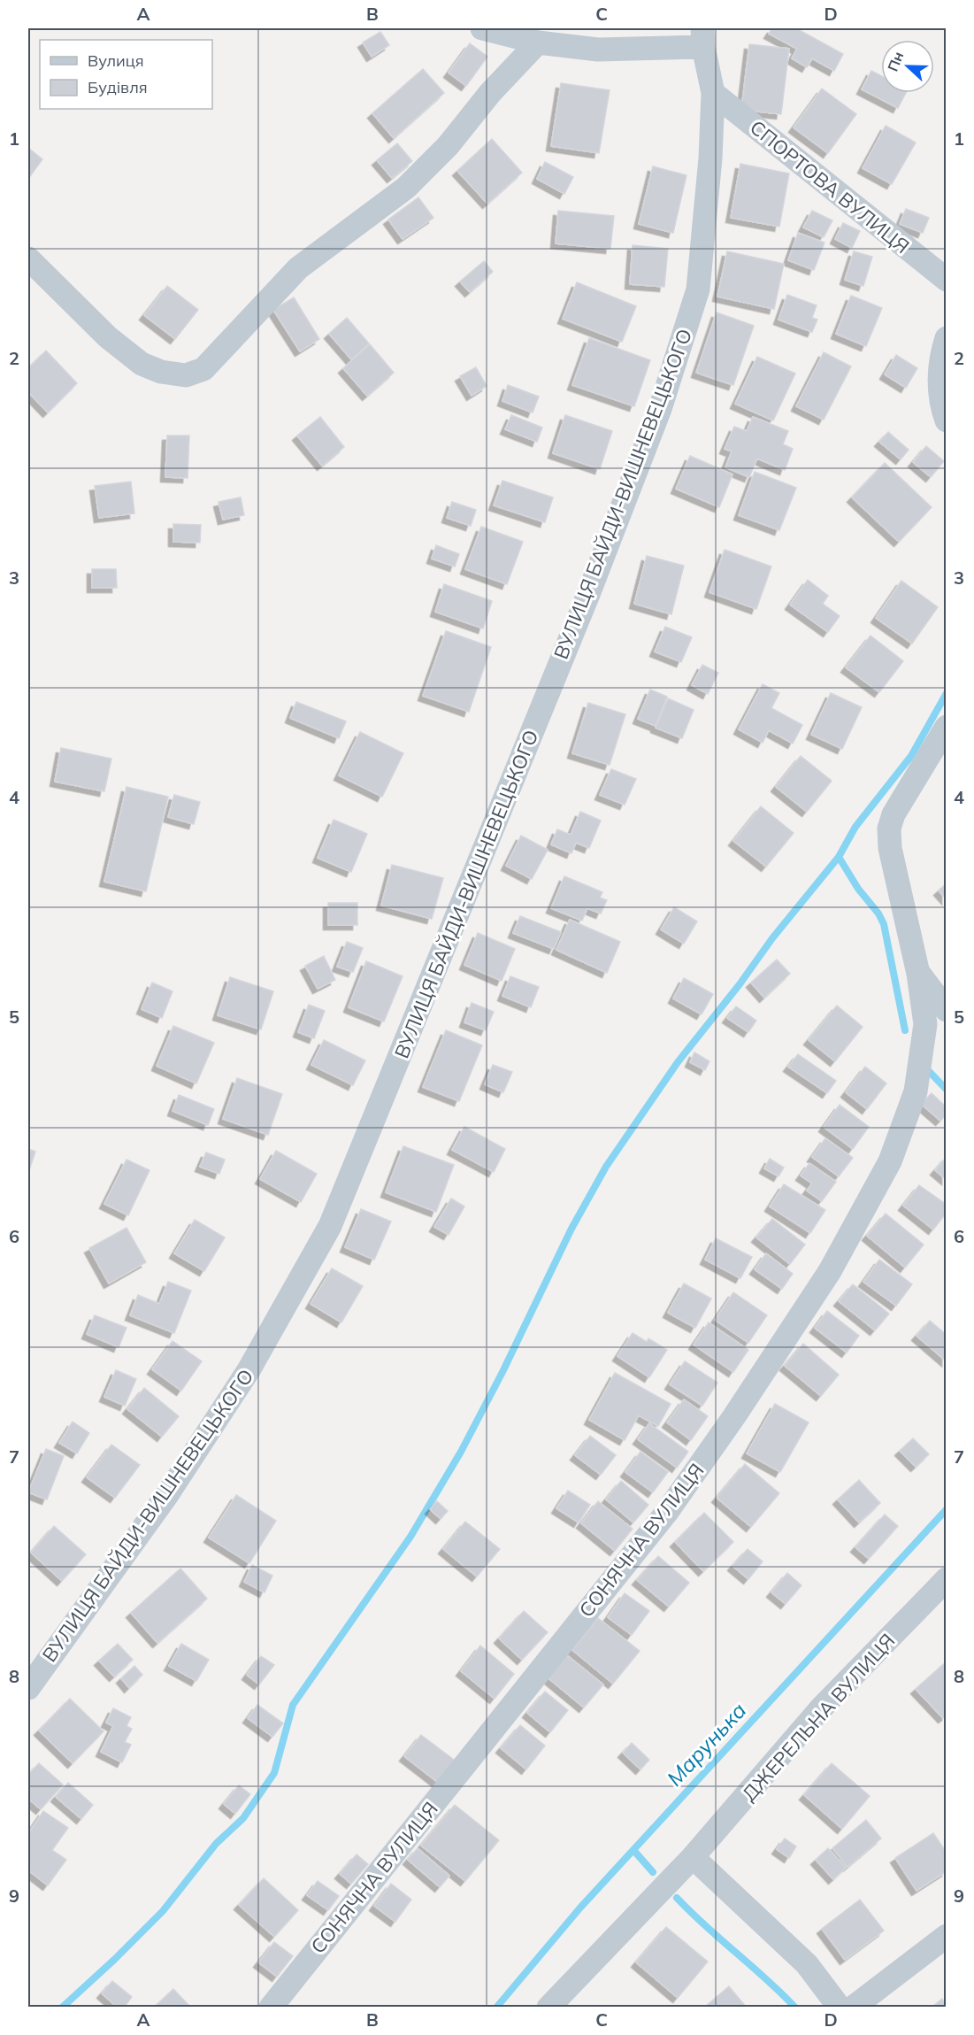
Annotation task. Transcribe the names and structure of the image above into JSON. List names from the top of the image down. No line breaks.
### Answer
{"streets":{"street":["СПОРТОВА ВУЛИЦЯ","ВУЛИЦЯ БАЙДИ-ВИШНЕВЕЦЬКОГО","СОНЯЧНА ВУЛИЦЯ","ДЖЕРЕЛЬНА ВУЛИЦЯ"]},"crossings":[["СПОРТОВА ВУЛИЦЯ","ВУЛИЦЯ БАЙДИ-ВИШНЕВЕЦЬКОГО"]],"water":["Марунька"],"legend":["Вулиця","Будівля"],"north":"left","grid":{"columns":["A","B","C","D"],"rows":["1","2","3","4","5","6","7","8","9"]}}
